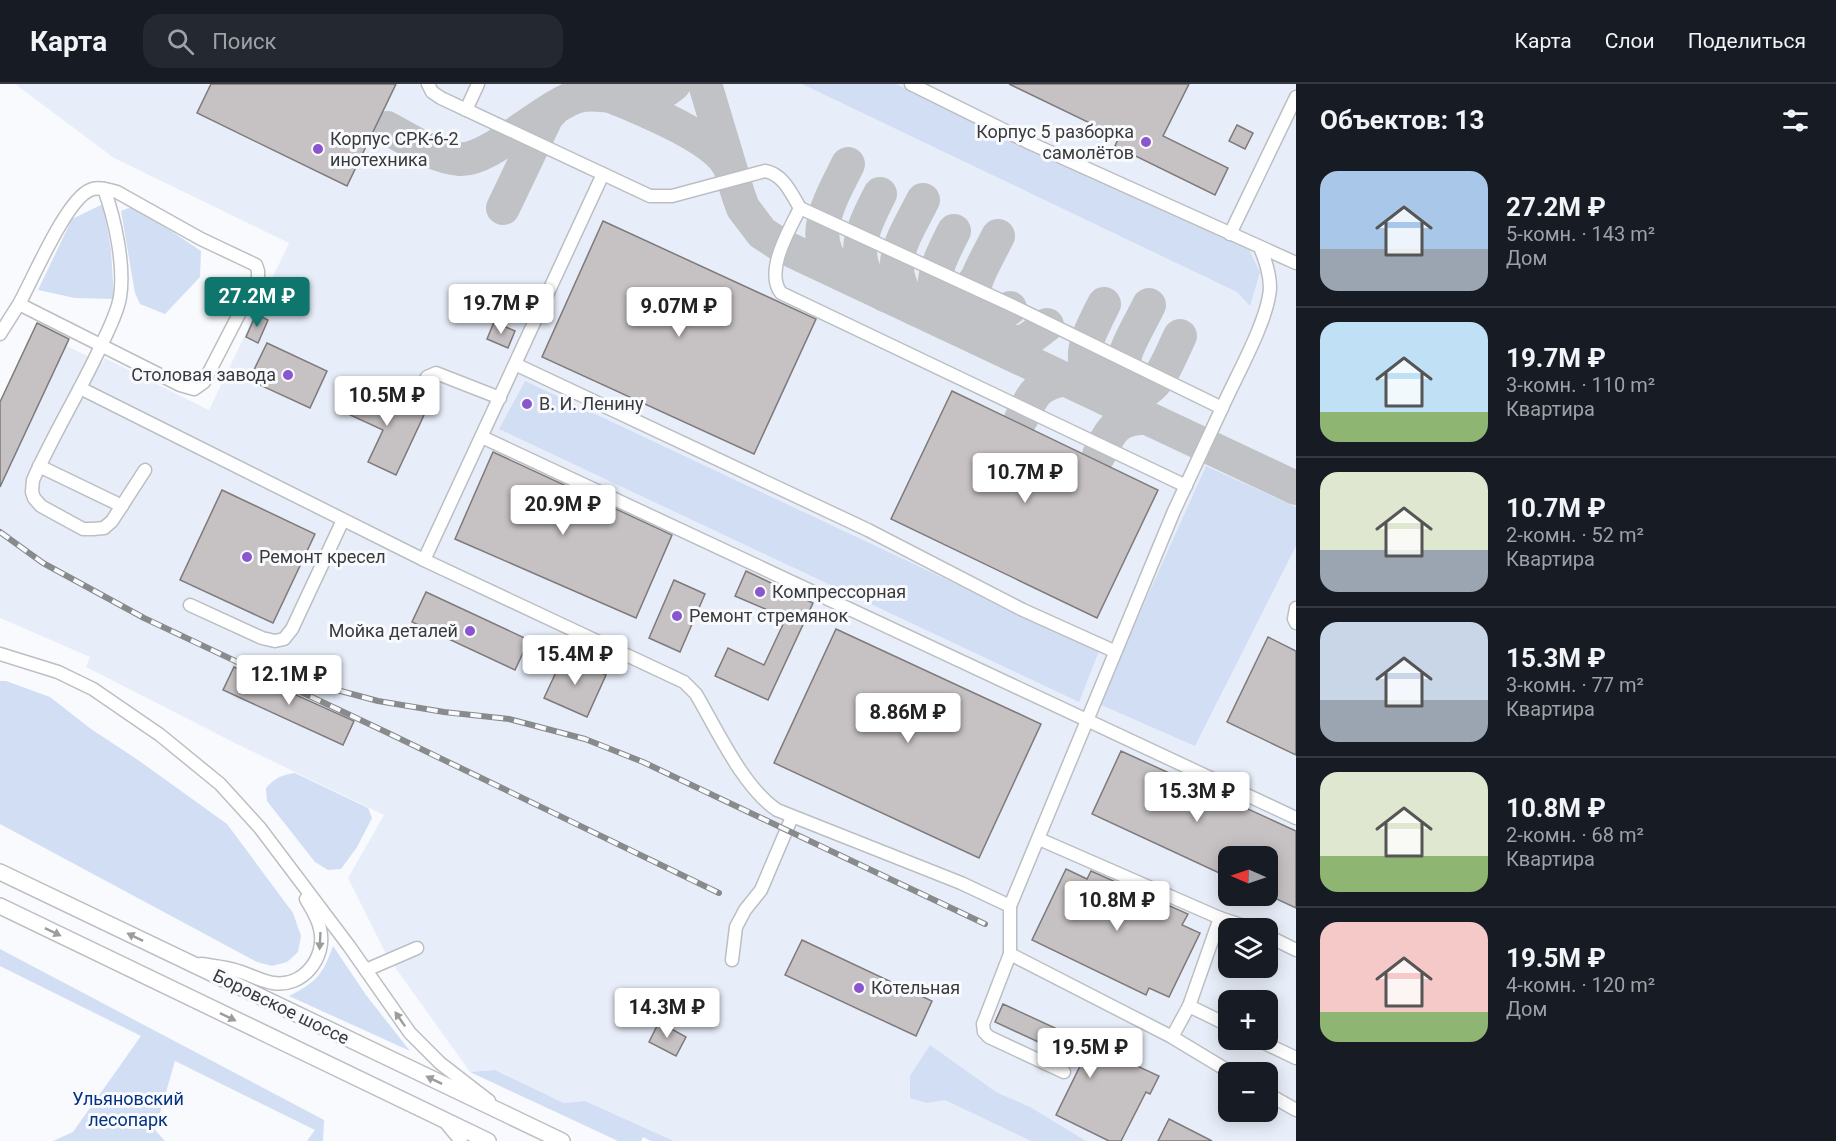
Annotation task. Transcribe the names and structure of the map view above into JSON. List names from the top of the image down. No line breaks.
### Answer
{"streets":{"main road":["Боровское шоссе"]},"parks":["Ульяновский лесопарк"],"places":["Корпус 5 разборка самолётов","Корпус СРК-6-2 инотехника","Столовая завода","В. И. Ленину","Ремонт кресел","Компрессорная","Ремонт стремянок","Мойка деталей","Котельная"],"north":"left","page":{"header":"Карта","search":"Поиск","nav":["Карта","Слои","Поделиться"],"heading":"Объектов: 13","list":[{"name":"27.2M ₽","note":"5-комн. · 143 m² · Дом"},{"name":"19.7M ₽","note":"3-комн. · 110 m² · Квартира"},{"name":"10.7M ₽","note":"2-комн. · 52 m² · Квартира"},{"name":"15.3M ₽","note":"3-комн. · 77 m² · Квартира"},{"name":"10.8M ₽","note":"2-комн. · 68 m² · Квартира"},{"name":"19.5M ₽","note":"4-комн. · 120 m² · Дом"}],"price":["27.2M ₽","19.7M ₽","9.07M ₽","10.5M ₽","10.7M ₽","20.9M ₽","15.4M ₽","12.1M ₽","8.86M ₽","15.3M ₽","10.8M ₽","14.3M ₽","19.5M ₽"],"map_buttons":["+","−"]}}
